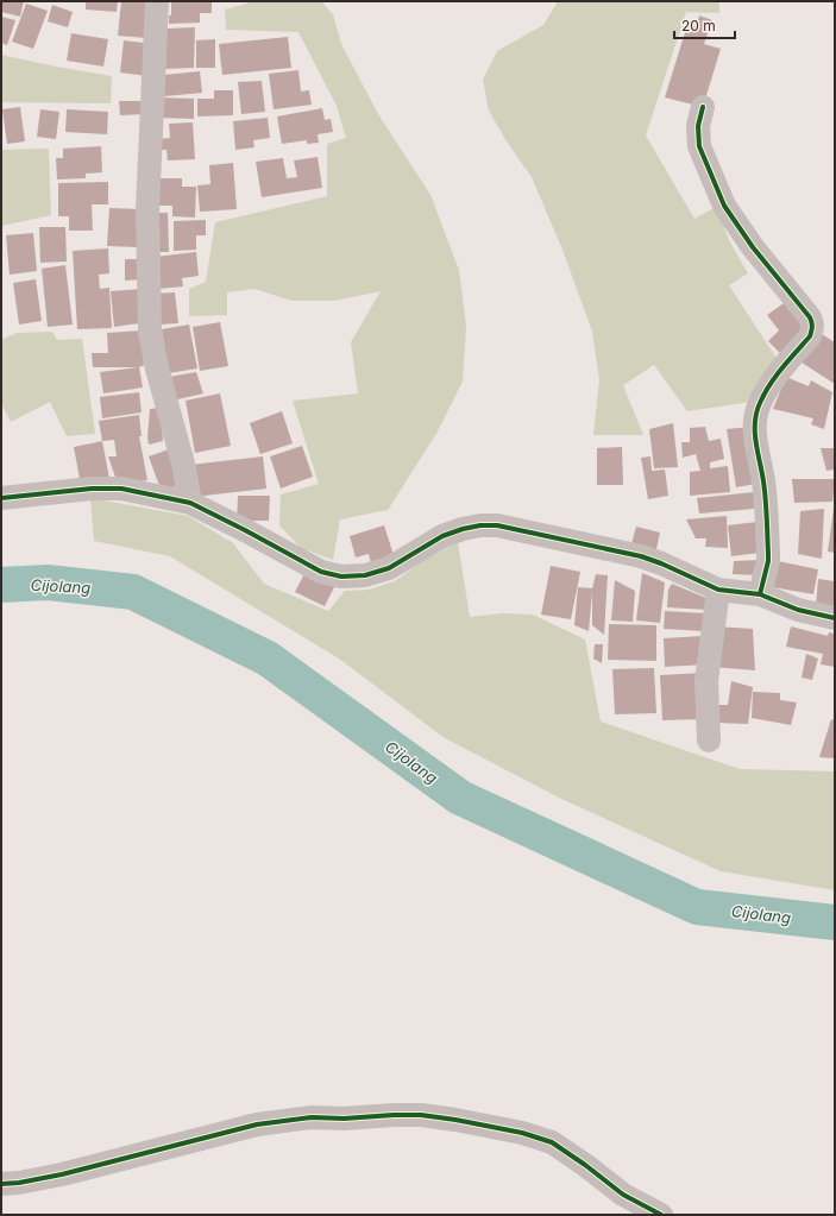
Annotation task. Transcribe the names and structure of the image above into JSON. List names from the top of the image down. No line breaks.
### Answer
{"water":["Cijolang"],"scale_bar":"20 m"}
